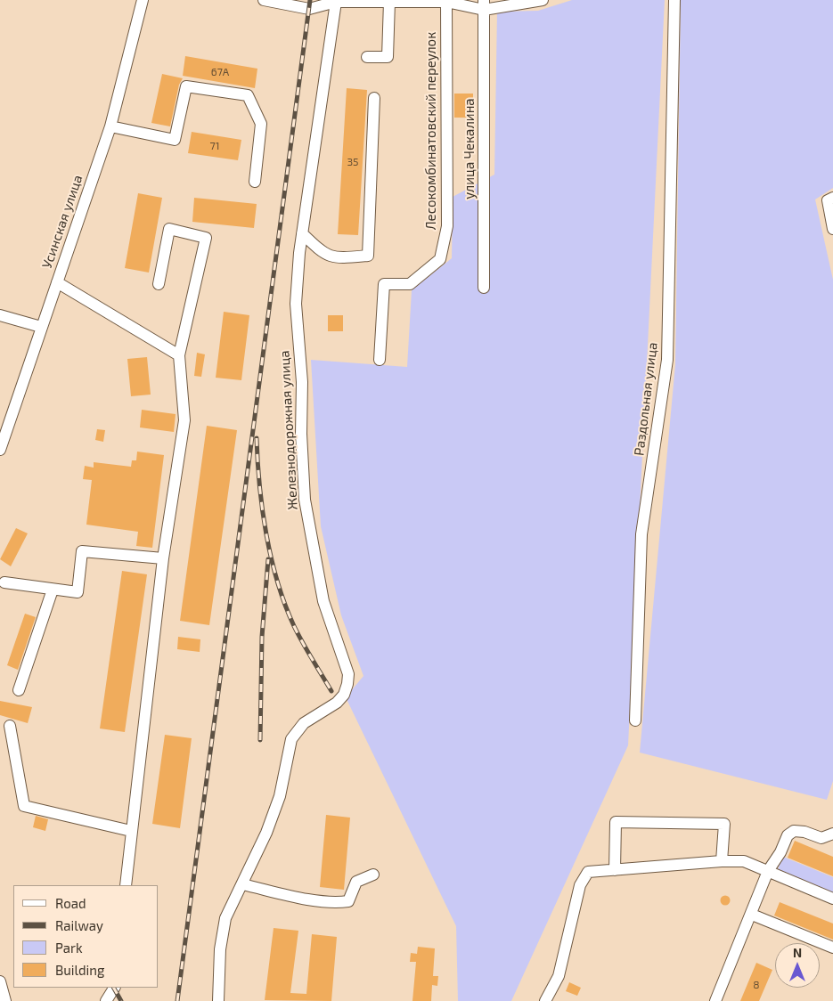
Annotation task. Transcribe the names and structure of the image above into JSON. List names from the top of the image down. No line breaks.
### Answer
{"streets":{"street":["Лесокомбинатовский переулок","улица Чекалина","Усинская улица","Раздольная улица","Железнодорожная улица"]},"house_numbers":["67А","71","35","8"],"legend":["Road","Railway","Park","Building"],"north":"top"}
